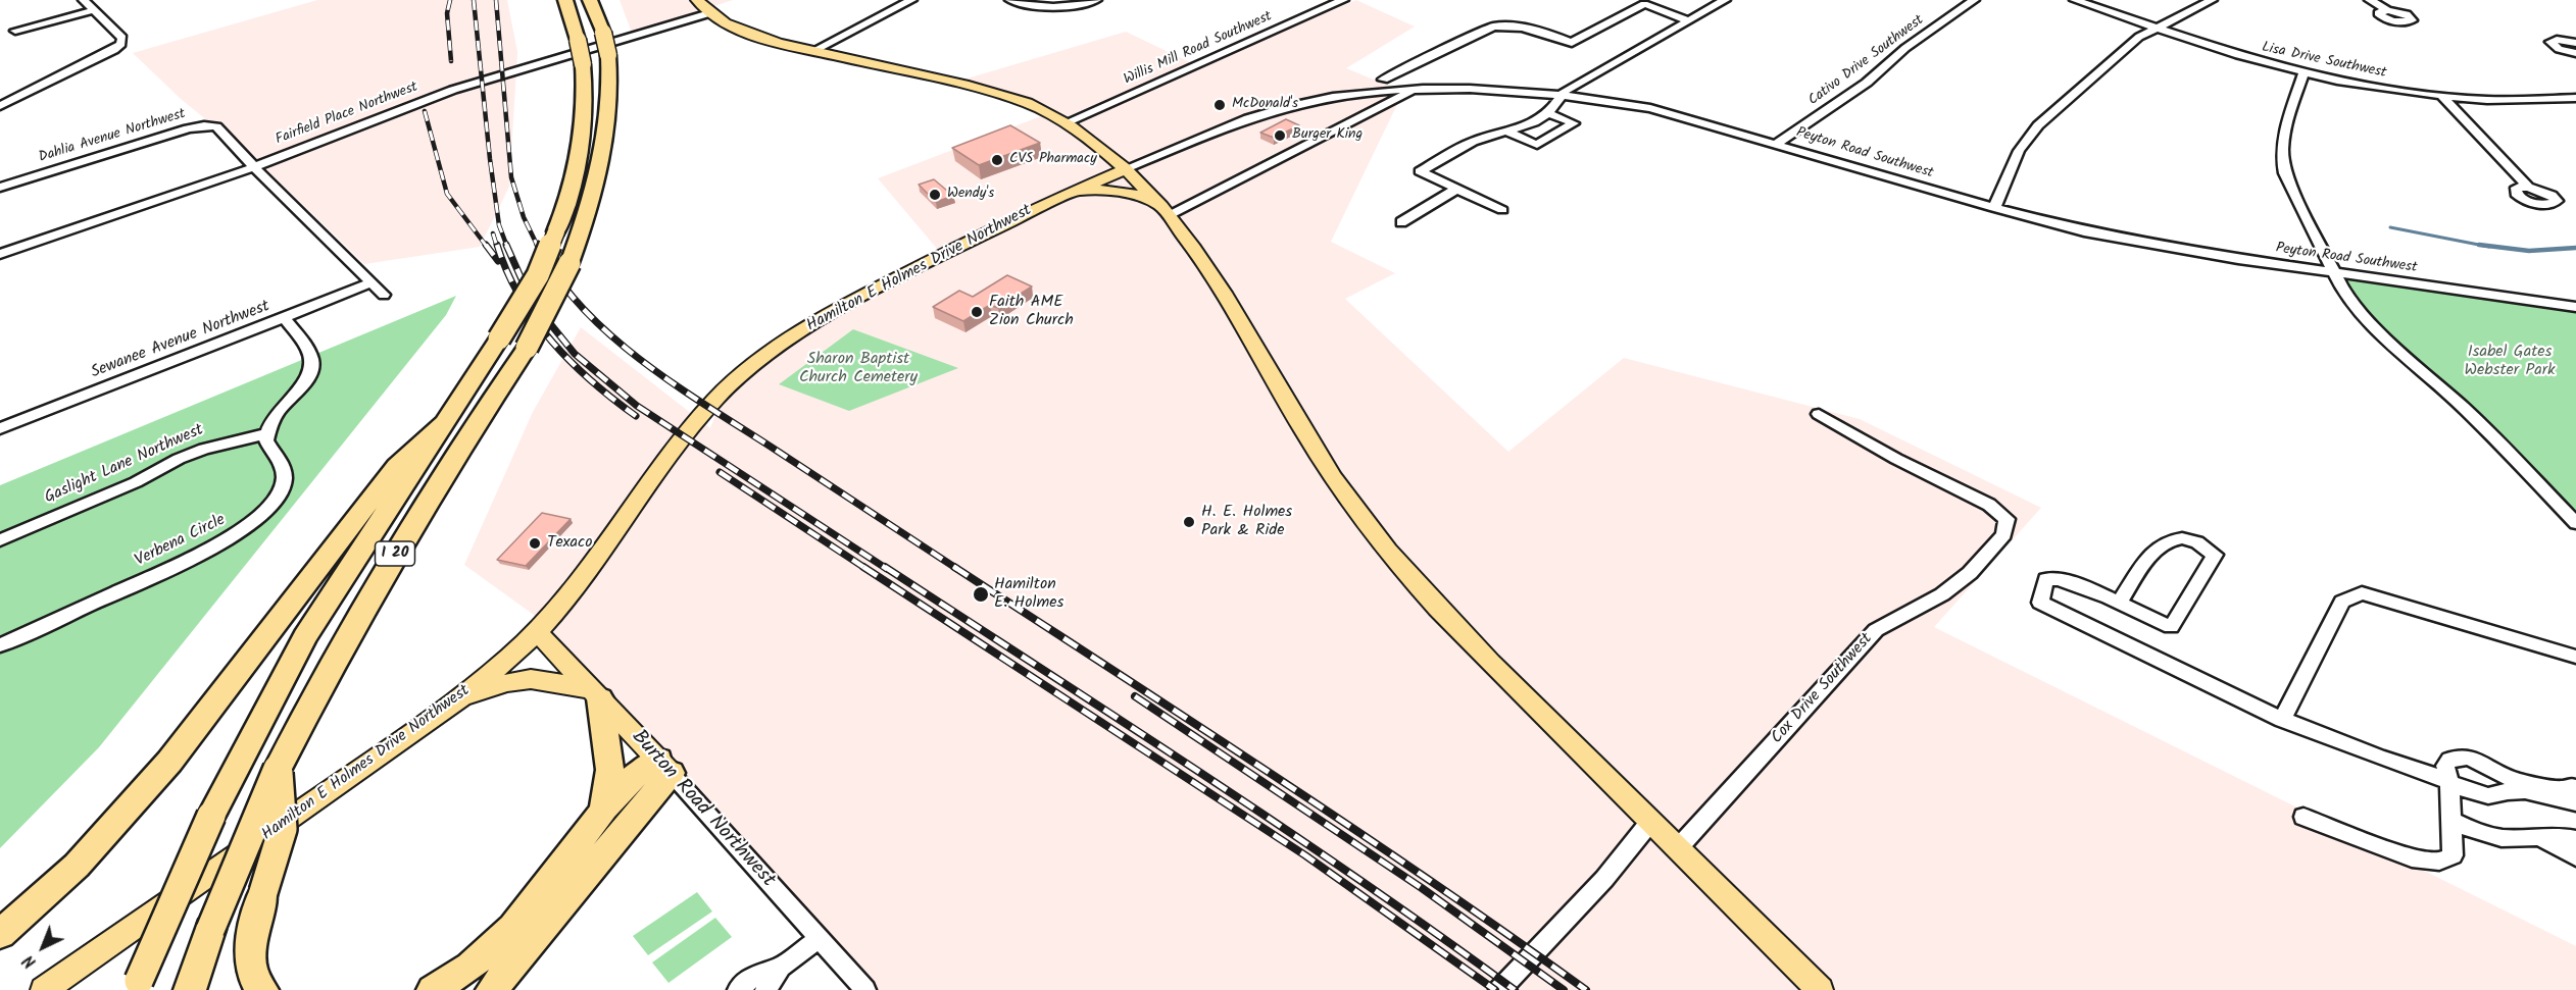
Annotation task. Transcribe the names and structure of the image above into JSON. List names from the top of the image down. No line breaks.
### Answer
{"streets":{"highway":["I 20"],"main road":["Hamilton E Holmes Drive Northwest","Burton Road Northwest"],"street":["Willis Mill Road Southwest","Cativo Drive Southwest","Lisa Drive Southwest","Fairfield Place Northwest","Dahlia Avenue Northwest","Peyton Road Southwest","Sewanee Avenue Northwest","Gaslight Lane Northwest","Verbena Circle","Cox Drive Southwest"]},"crossings":[["Cativo Drive Southwest","Peyton Road Southwest"],["Fairfield Place Northwest","Dahlia Avenue Northwest"],["Dahlia Avenue Northwest","Sewanee Avenue Northwest"],["Hamilton E Holmes Drive Northwest","Burton Road Northwest"],["Gaslight Lane Northwest","Verbena Circle"]],"parks":["Isabel Gates Webster Park","Sharon Baptist Church Cemetery"],"places":["McDonald's","Burger King","CVS Pharmacy","Wendy's","Faith AME Zion Church","H. E. Holmes Park & Ride","Texaco","Hamilton E. Holmes"],"north":"bottom left"}
